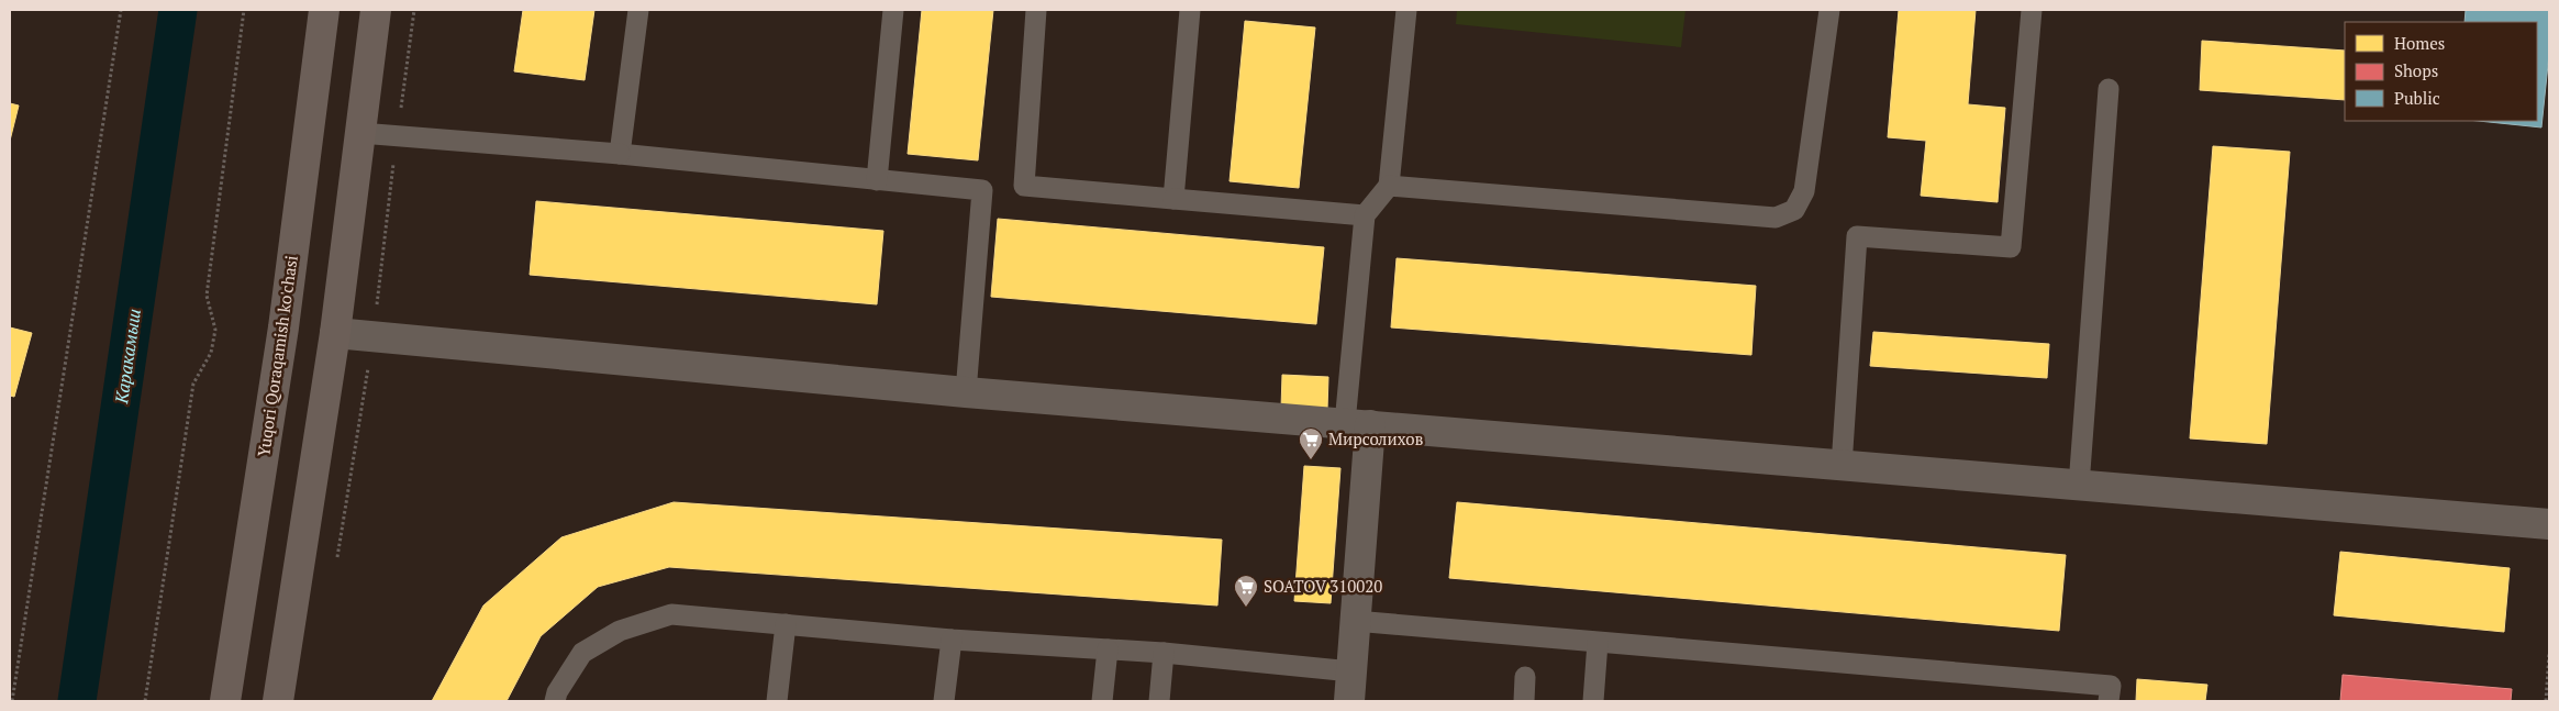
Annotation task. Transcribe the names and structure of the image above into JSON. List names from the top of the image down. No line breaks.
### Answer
{"streets":{"main road":["Yuqori Qoraqamish ko'chasi"]},"water":["Каракамыш"],"places":{"supermarket":["Мирсолихов","SOATOV 310020"]},"legend":["Homes","Shops","Public"]}
